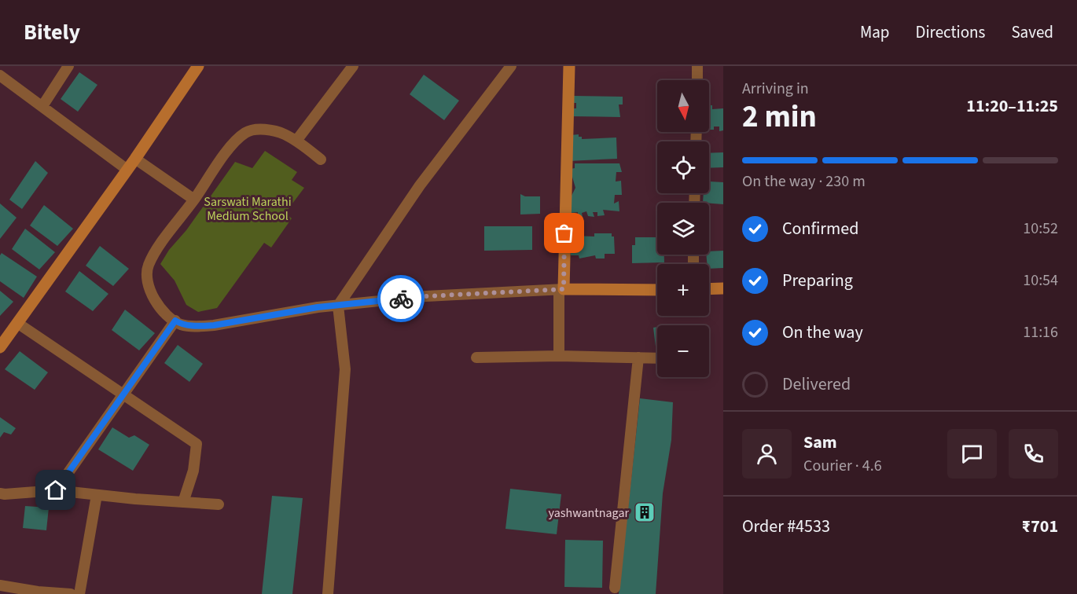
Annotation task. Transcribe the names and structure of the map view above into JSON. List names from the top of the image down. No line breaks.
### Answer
{"parks":["Sarswati Marathi Medium School"],"places":{"building":["yashwantnagar"]},"north":"bottom","page":{"header":"Bitely","nav":["Map","Directions","Saved"],"heading":["2 min","Arriving in","11:20–11:25"],"panel":["Sam","Courier · 4.6","Order #4533","₹701"],"map_buttons":["+","−"],"bar":"On the way · 230 m","list":[["Confirmed","10:52"],["Preparing","10:54"],["On the way","11:16"],"Delivered"]}}
